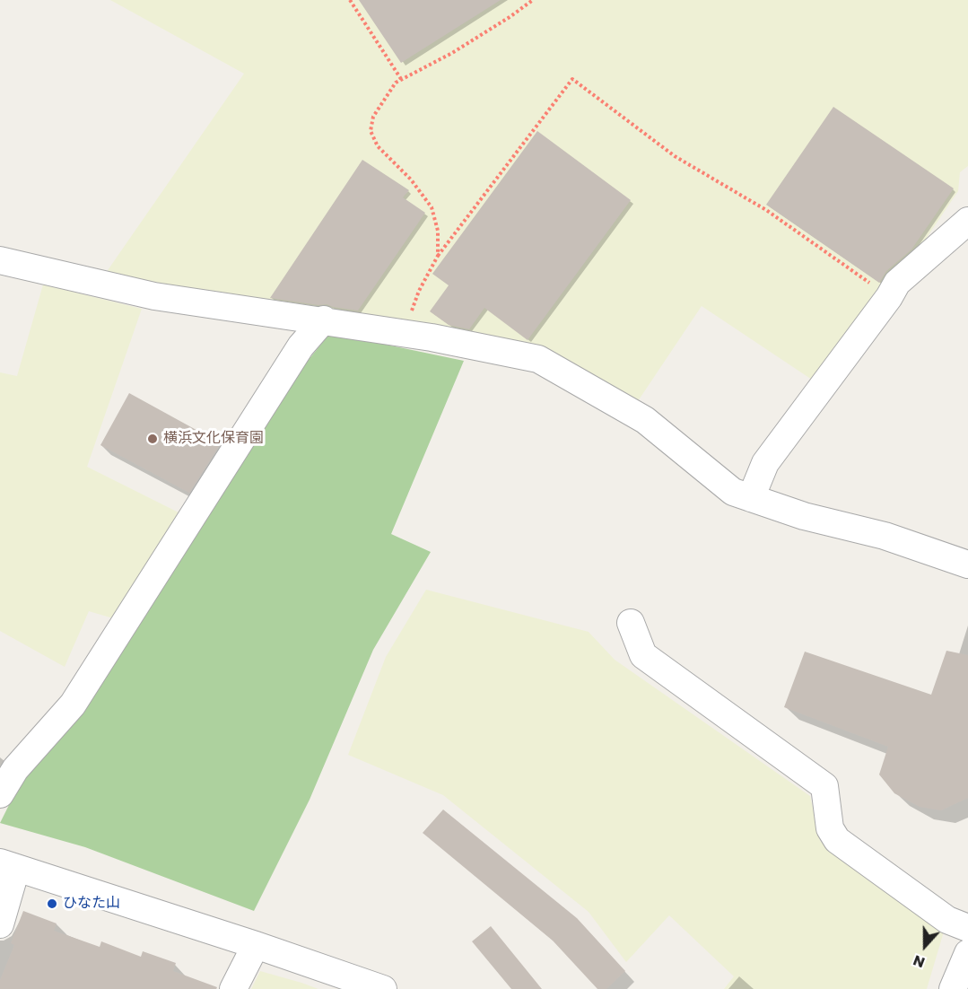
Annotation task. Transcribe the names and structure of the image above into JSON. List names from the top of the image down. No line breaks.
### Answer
{"places":["横浜文化保育園","ひなた山"],"north":"bottom"}
